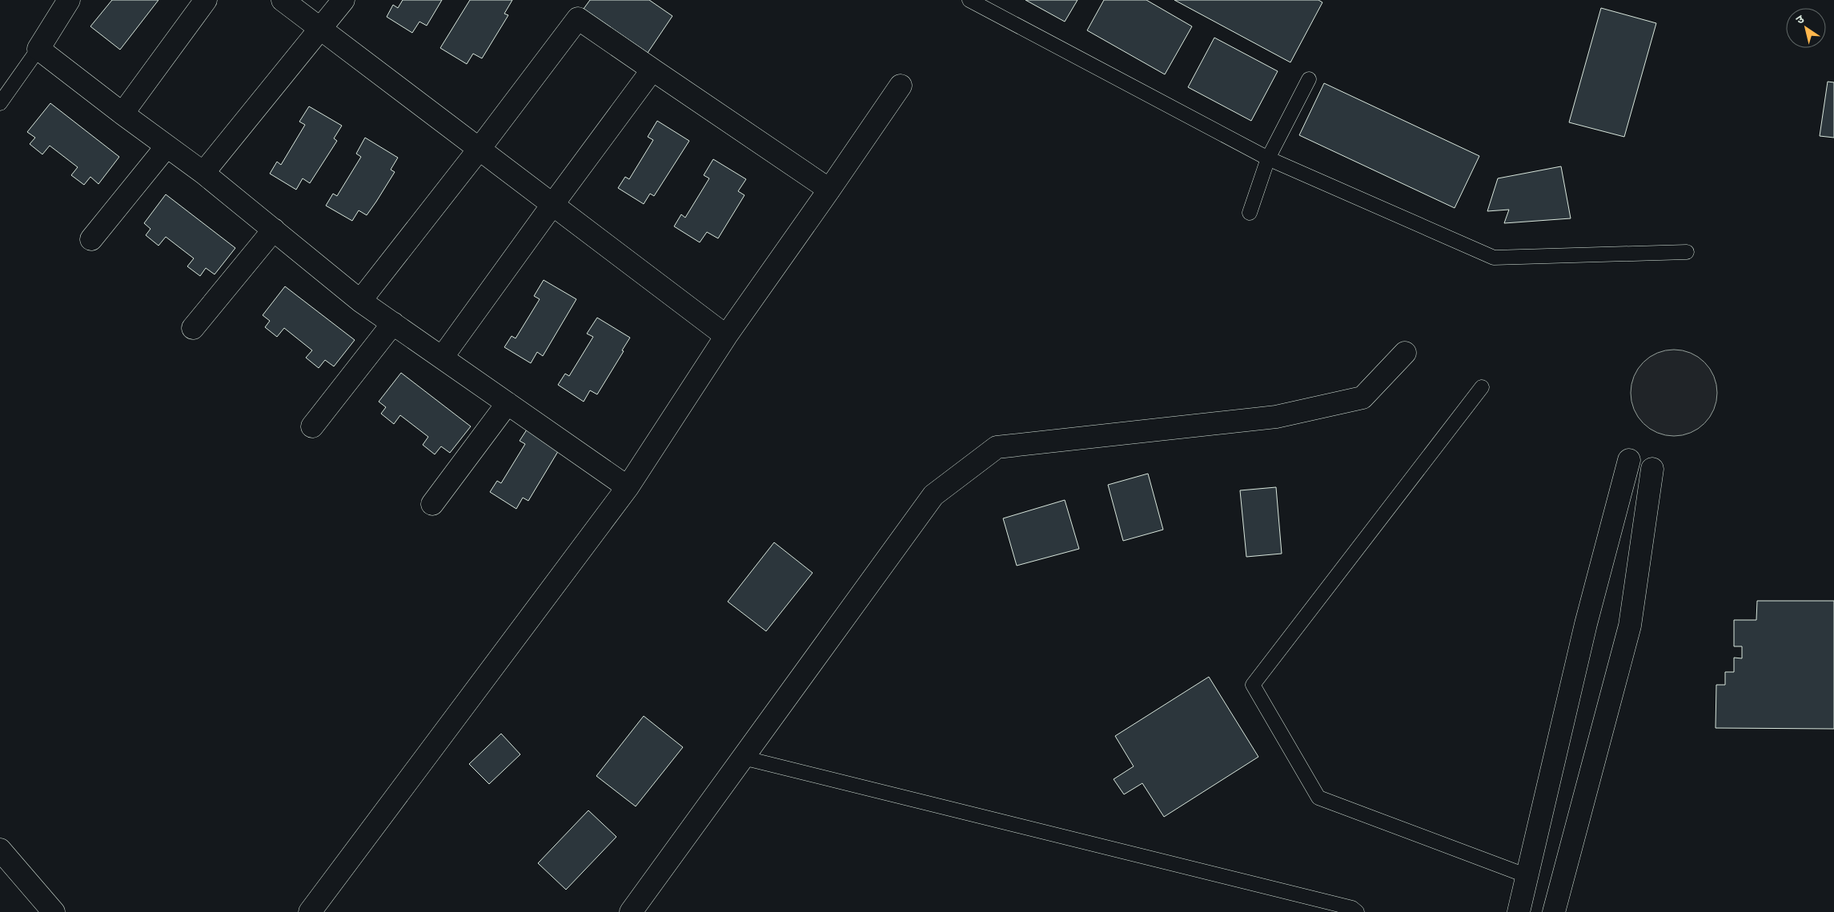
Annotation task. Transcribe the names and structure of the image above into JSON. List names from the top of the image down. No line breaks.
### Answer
{"north":"top left"}
